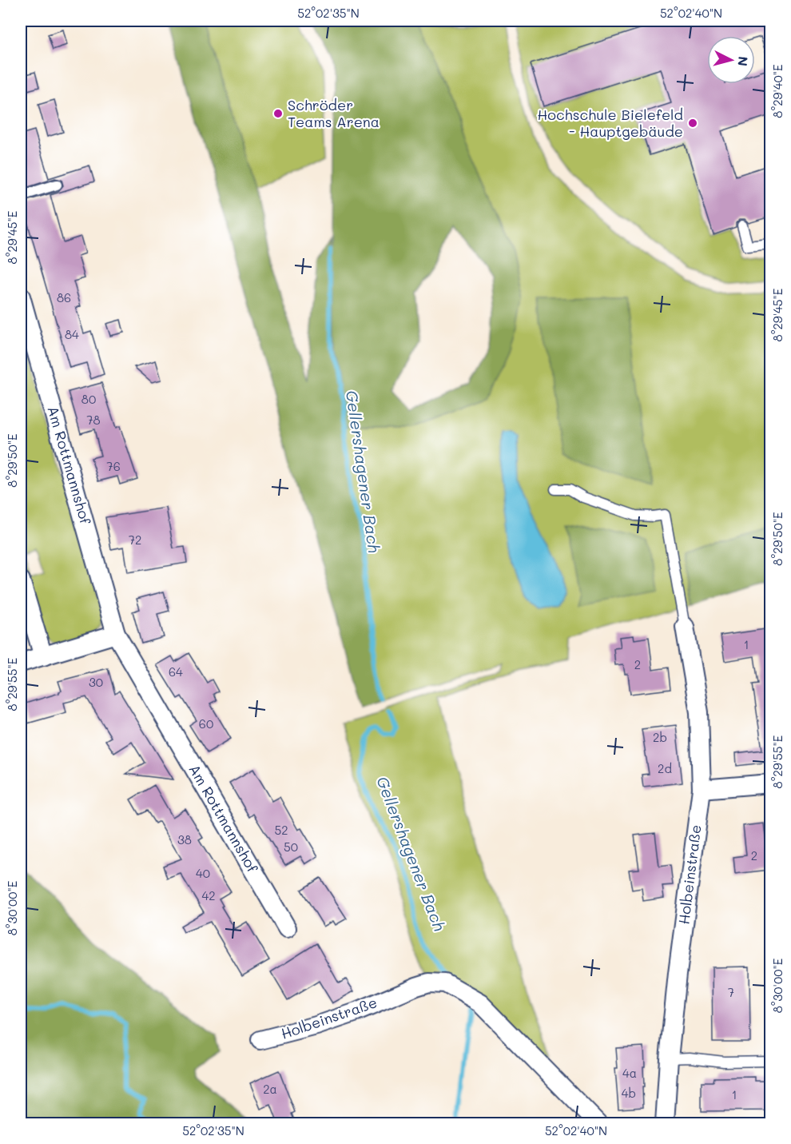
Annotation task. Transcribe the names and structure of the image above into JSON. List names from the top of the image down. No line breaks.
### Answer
{"streets":{"street":["Am Rottmannshof","Holbeinstraße"]},"water":["Gellershagener Bach"],"places":["Schröder Teams Arena","Hochschule Bielefeld - Hauptgebäude"],"house_numbers":["86","84","80","78","76","72","1","2","64","30","60","2b","2d","52","38","50","2","40","42","7","4a","2a","4b","1"],"north":"right","coordinates":["52°02'35\"N","52°02'40\"N","8°29'40\"E","8°29'45\"E","8°29'50\"E","8°29'55\"E","8°30'00\"E"]}
